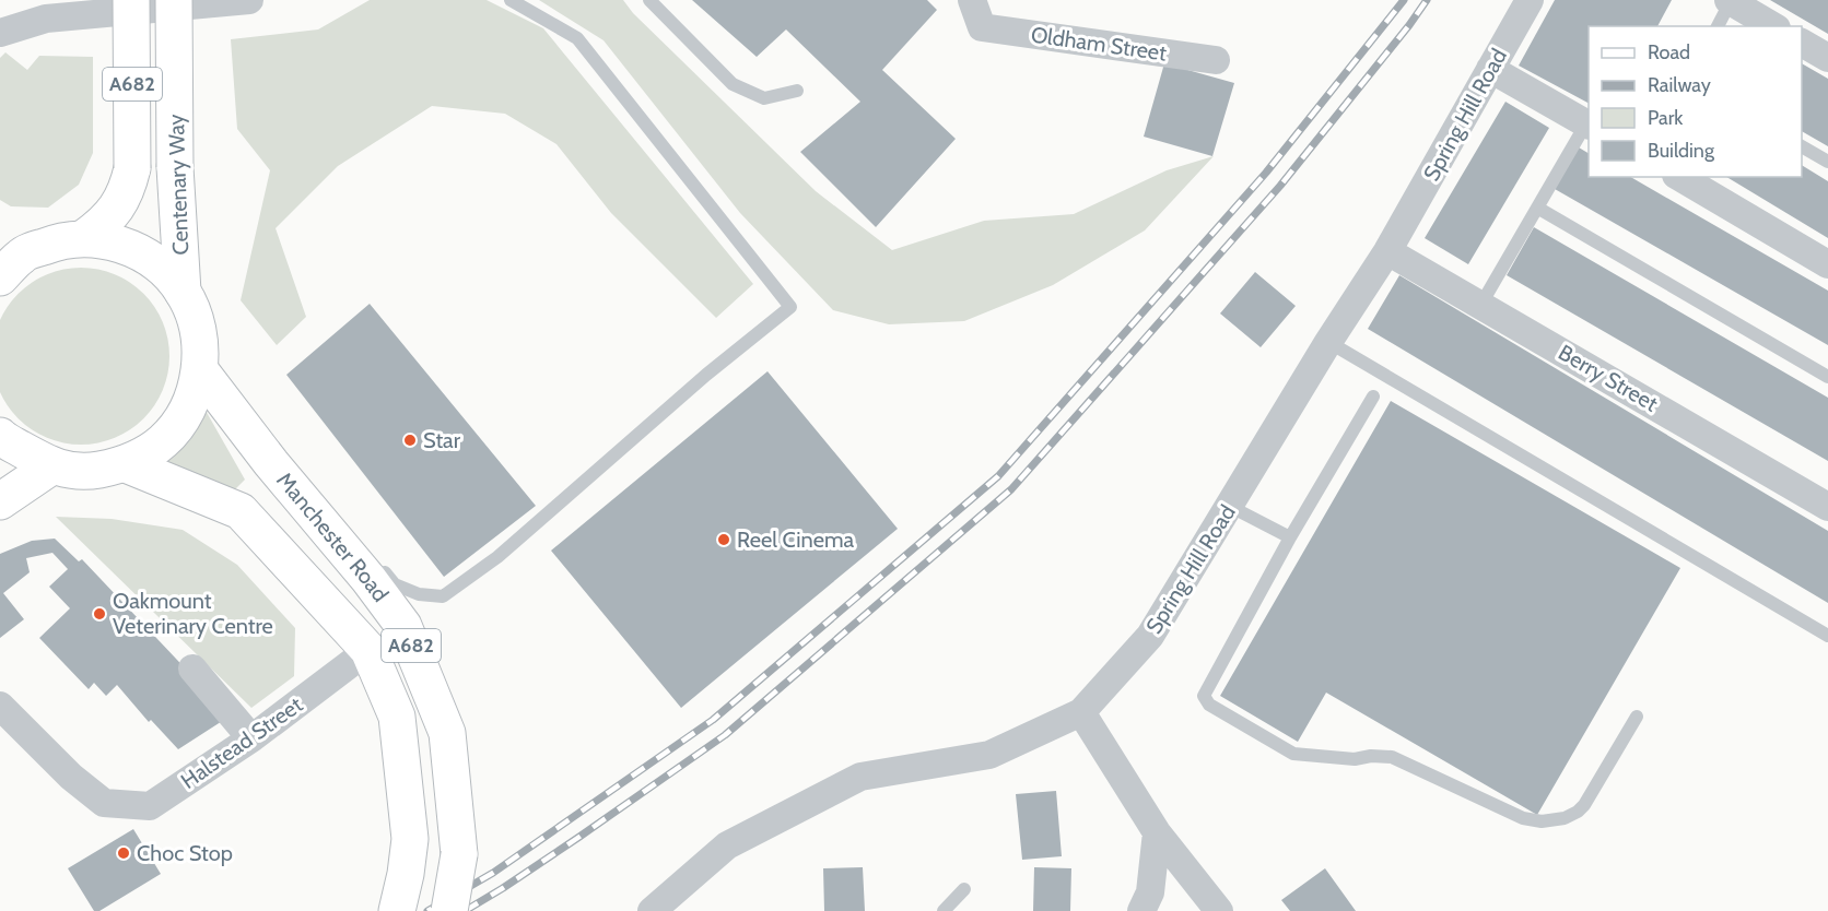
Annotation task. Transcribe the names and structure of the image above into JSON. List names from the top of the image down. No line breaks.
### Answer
{"streets":{"main road":["A682","Centenary Way","Manchester Road"],"street":["Oldham Street","Spring Hill Road","Berry Street","Halstead Street"]},"crossings":[["A682","Centenary Way"],["A682","Manchester Road"],["Spring Hill Road","Berry Street"],["Manchester Road","Halstead Street"]],"places":["Star","Reel Cinema","Oakmount Veterinary Centre","Choc Stop"],"legend":["Road","Railway","Park","Building"]}
